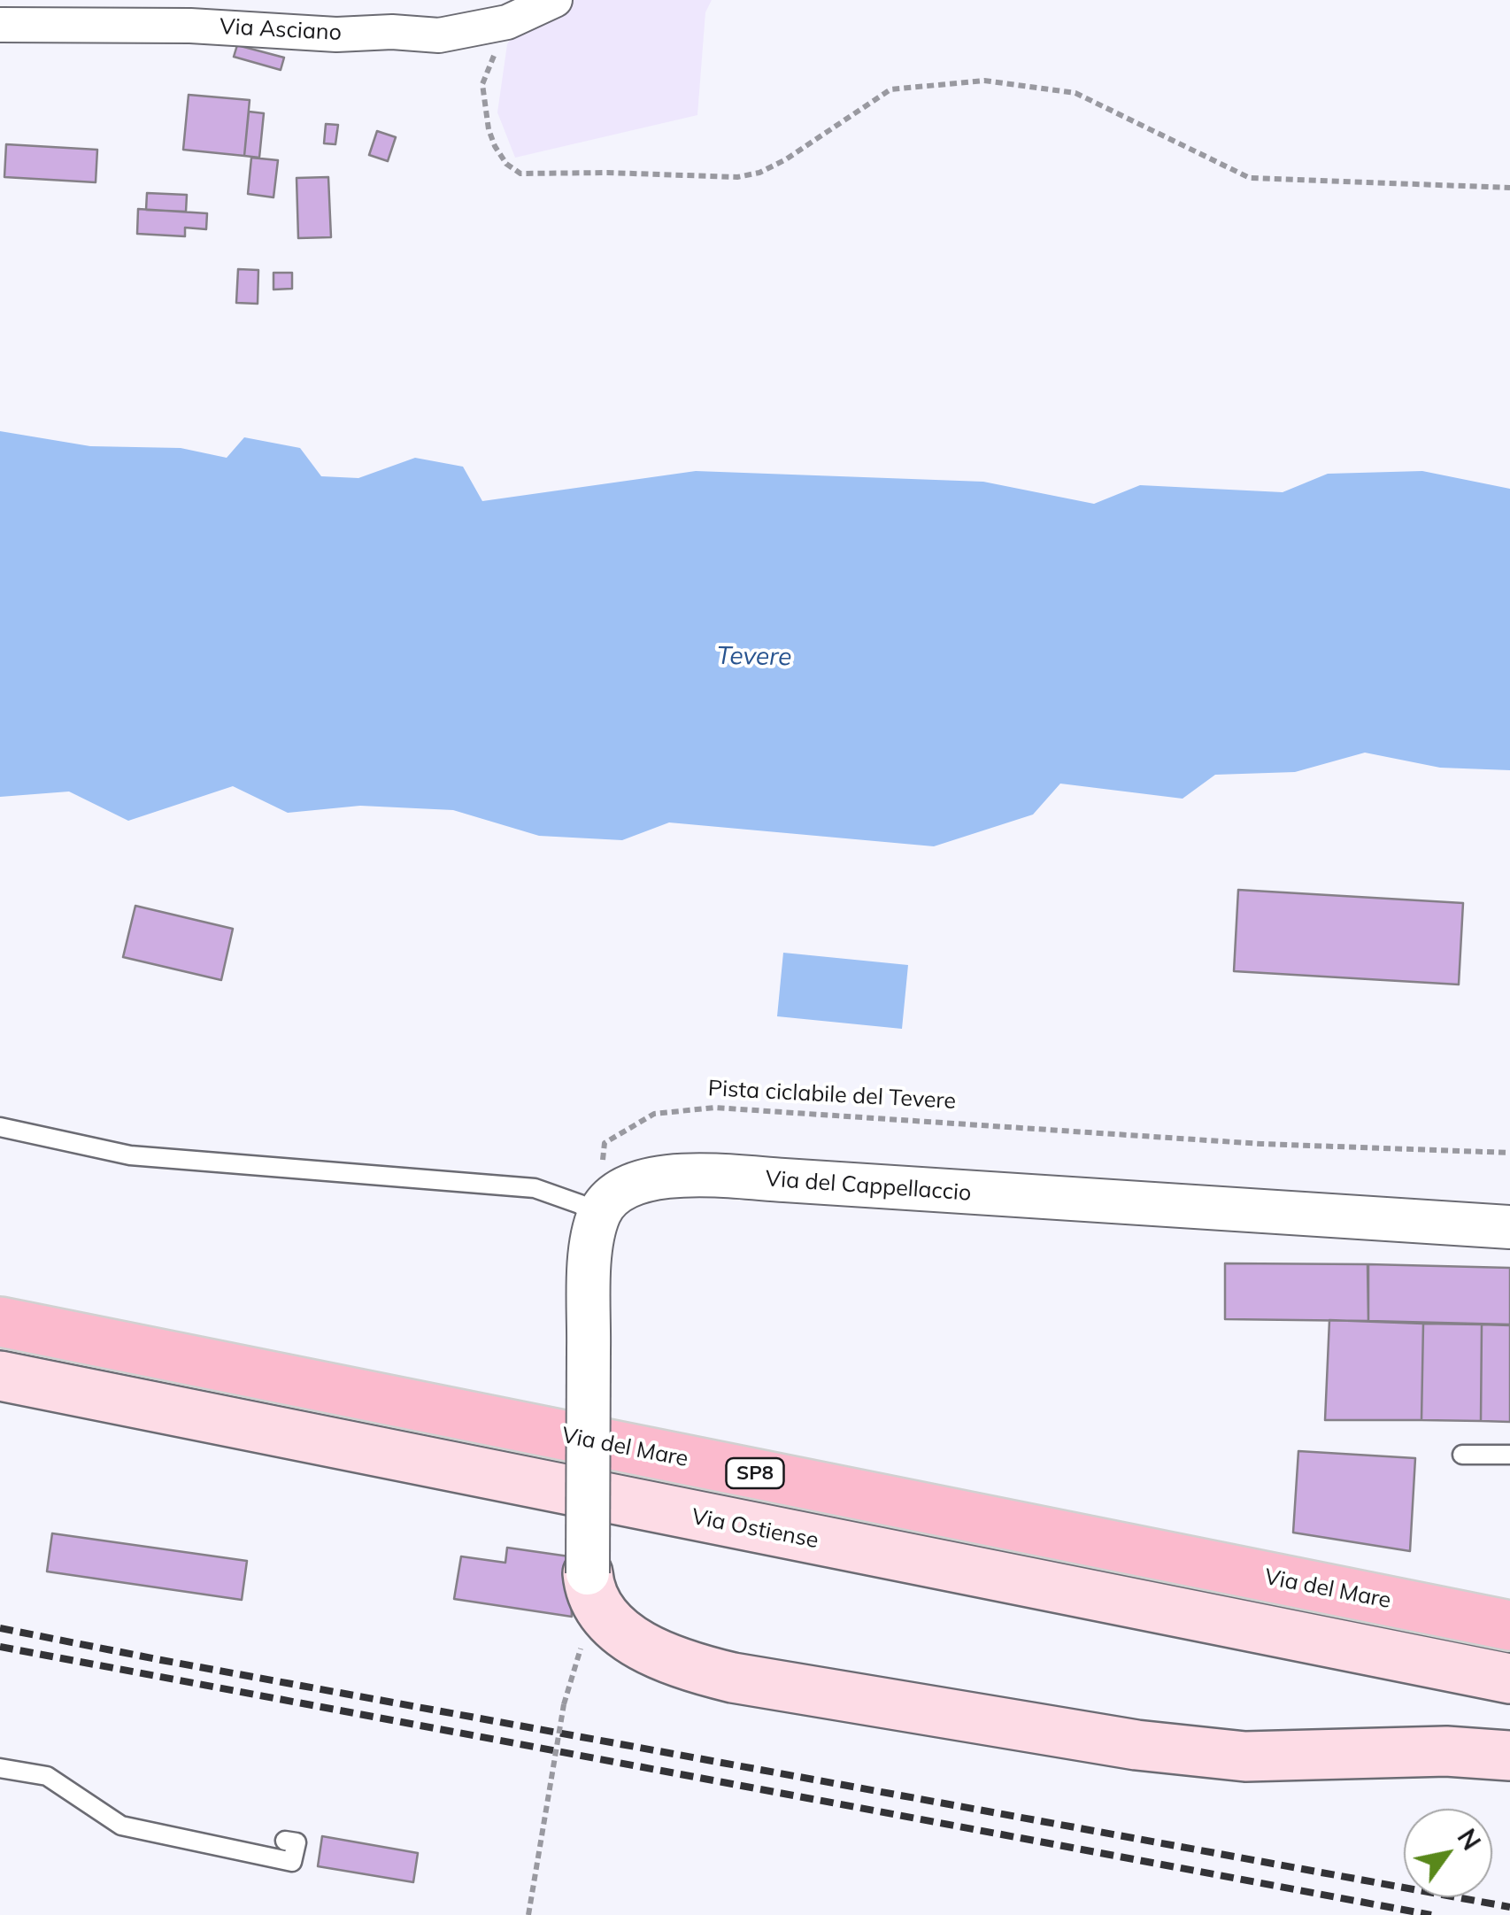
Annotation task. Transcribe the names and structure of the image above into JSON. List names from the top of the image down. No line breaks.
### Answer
{"streets":{"main road":["Via del Mare","SP8","Via Ostiense"],"street":["Via Asciano","Via del Cappellaccio"],"path":["Pista ciclabile del Tevere"]},"crossings":[["Pista ciclabile del Tevere","Via del Cappellaccio"]],"water":["Tevere"],"north":"top right"}
